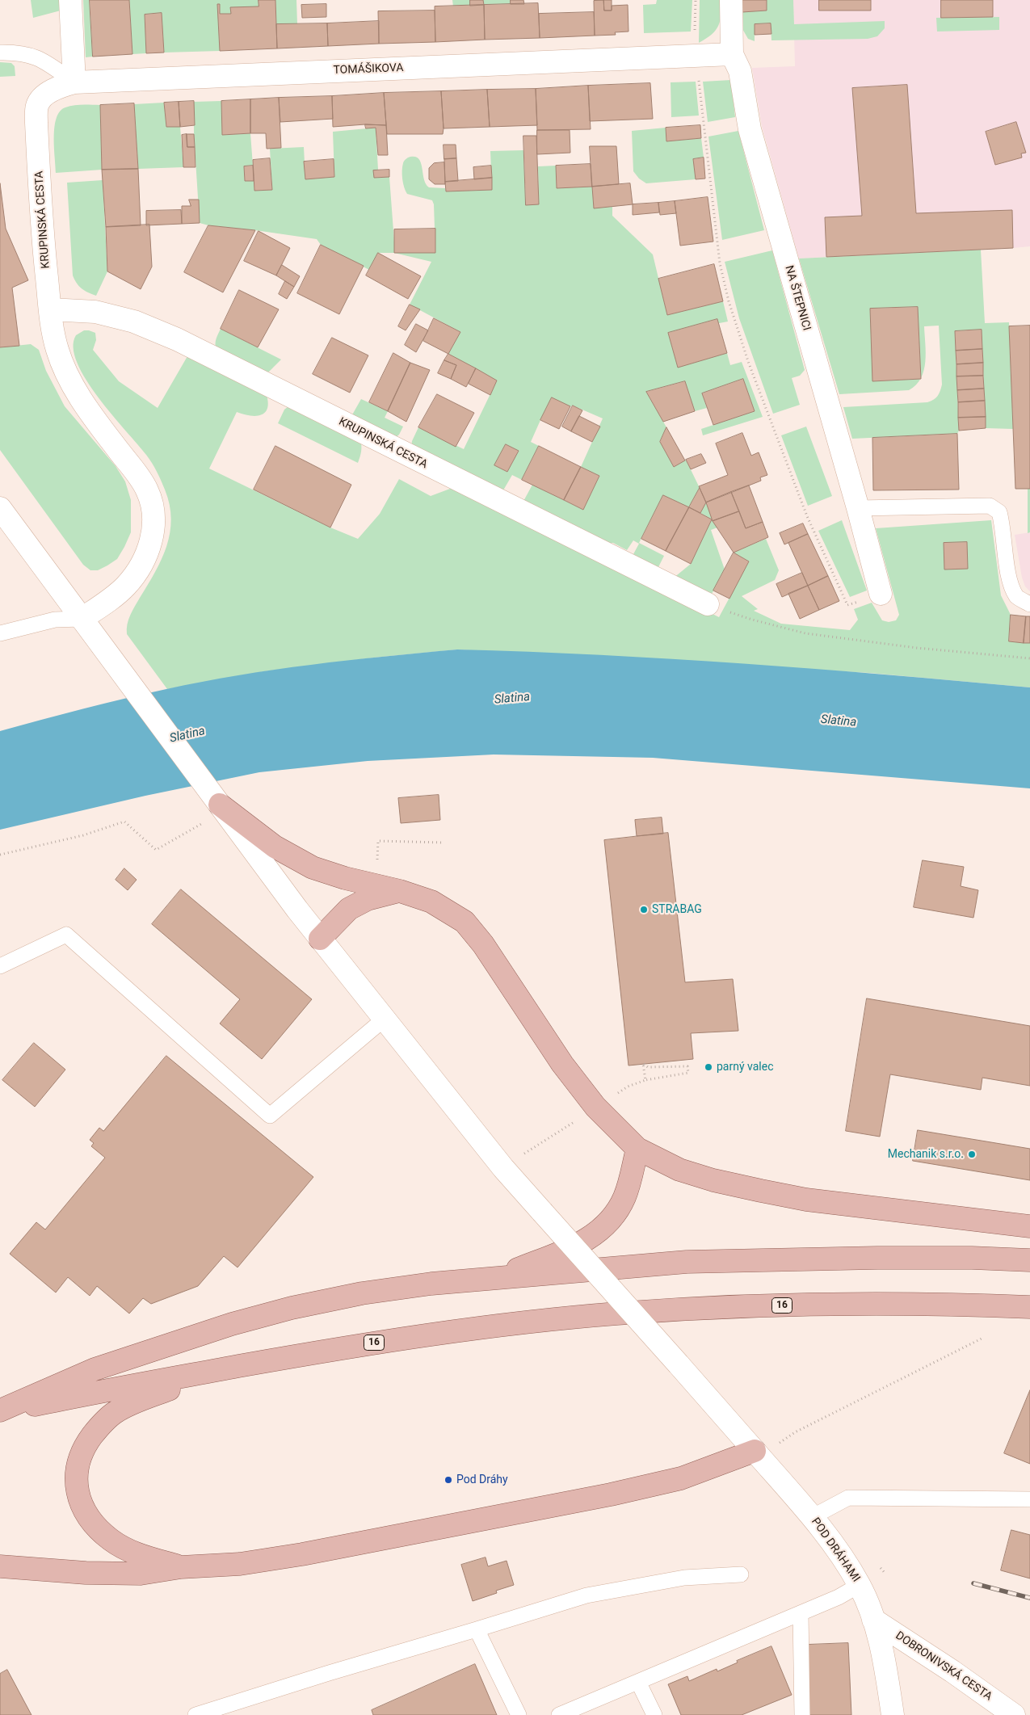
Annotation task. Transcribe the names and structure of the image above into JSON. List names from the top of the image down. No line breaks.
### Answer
{"streets":{"main road":["16"],"street":["TOMÁŠIKOVA","KRUPINSKÁ CESTA","NA ŠTEPNICI","POD DRÁHAMI","DOBRONIVSKÁ CESTA"]},"crossings":[["TOMÁŠIKOVA","KRUPINSKÁ CESTA"],["TOMÁŠIKOVA","NA ŠTEPNICI"],["KRUPINSKÁ CESTA","POD DRÁHAMI"],["POD DRÁHAMI","DOBRONIVSKÁ CESTA"]],"water":["Slatina"],"places":["STRABAG","parný valec","Mechanik s.r.o.","Pod Dráhy"]}
